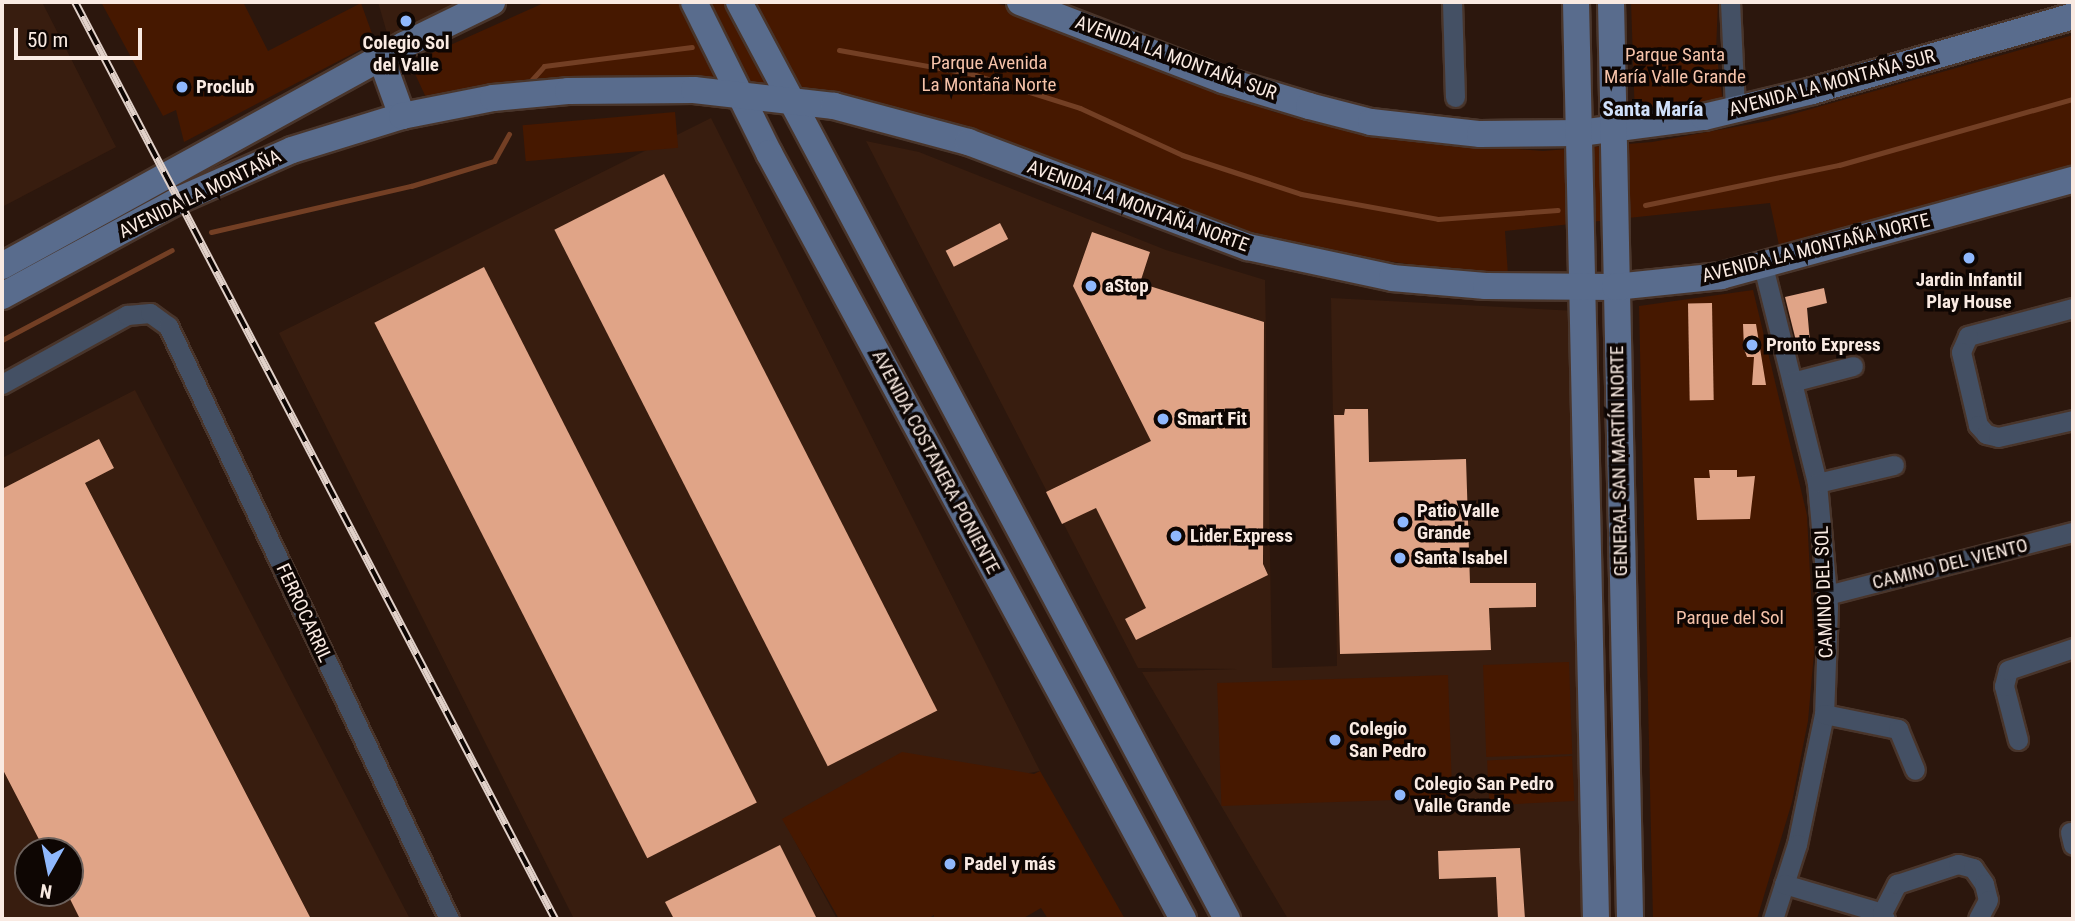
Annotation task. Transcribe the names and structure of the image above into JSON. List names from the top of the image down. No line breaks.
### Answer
{"streets":{"street":["AVENIDA LA MONTAÑA SUR","AVENIDA LA MONTAÑA","AVENIDA LA MONTAÑA NORTE","GENERAL SAN MARTÍN NORTE","AVENIDA COSTANERA PONIENTE","CAMINO DEL VIENTO","CAMINO DEL SOL","FERROCARRIL"]},"crossings":[["AVENIDA LA MONTAÑA SUR","GENERAL SAN MARTÍN NORTE"],["AVENIDA LA MONTAÑA","AVENIDA LA MONTAÑA NORTE"],["AVENIDA LA MONTAÑA","AVENIDA COSTANERA PONIENTE"],["AVENIDA LA MONTAÑA NORTE","GENERAL SAN MARTÍN NORTE"],["AVENIDA LA MONTAÑA NORTE","AVENIDA COSTANERA PONIENTE"],["AVENIDA LA MONTAÑA NORTE","CAMINO DEL SOL"],["CAMINO DEL VIENTO","CAMINO DEL SOL"]],"districts":["Santa María"],"parks":["Parque Santa María Valle Grande","Parque Avenida La Montaña Norte","Parque del Sol"],"places":["Colegio Sol del Valle","Proclub","Jardin Infantil Play House","aStop","Pronto Express","Smart Fit","Patio Valle Grande","Lider Express","Santa Isabel","Colegio San Pedro","Colegio San Pedro Valle Grande","Padel y más"],"scale_bar":"50 m","north":"bottom"}
